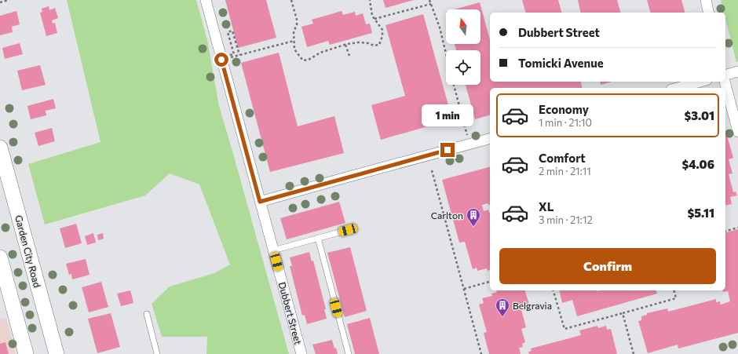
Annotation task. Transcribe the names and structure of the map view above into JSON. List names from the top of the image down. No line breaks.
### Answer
{"streets":{"main road":["Garden City Road"],"street":["Dubbert Street"]},"places":{"building":["Carlton","Belgravia"]},"north":"top","page":{"banner":["Dubbert Street","Tomicki Avenue"],"list":[{"name":"Economy","note":"1 min · 21:10","value":"$3.01"},{"name":"Comfort","note":"2 min · 21:11","value":"$4.06"},{"name":"XL","note":"3 min · 21:12","value":"$5.11"}],"bubble":"1 min","buttons":"Confirm"}}
